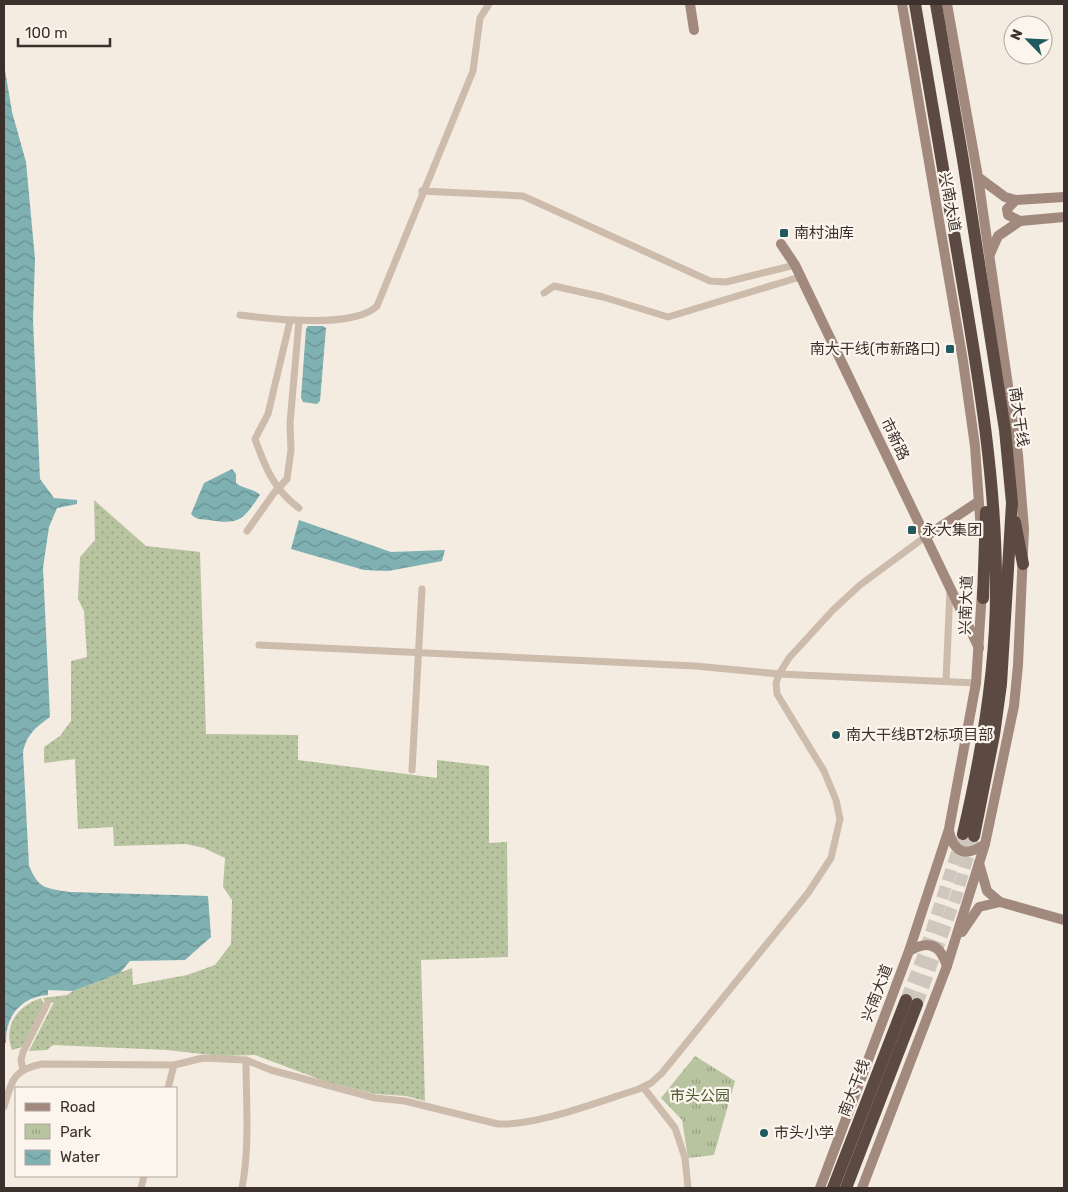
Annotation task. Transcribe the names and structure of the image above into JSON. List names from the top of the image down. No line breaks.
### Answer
{"streets":{"highway":["南大干线"],"main road":["兴南大道","市新路"]},"crossings":[["兴南大道","市新路"]],"parks":["市头公园"],"places":{"transit":["南村油库","南大干线(市新路口)","永大集团"],"other":["南大干线BT2标项目部","市头小学"]},"legend":["Road","Park","Water"],"scale_bar":"100 m","north":"top left"}
